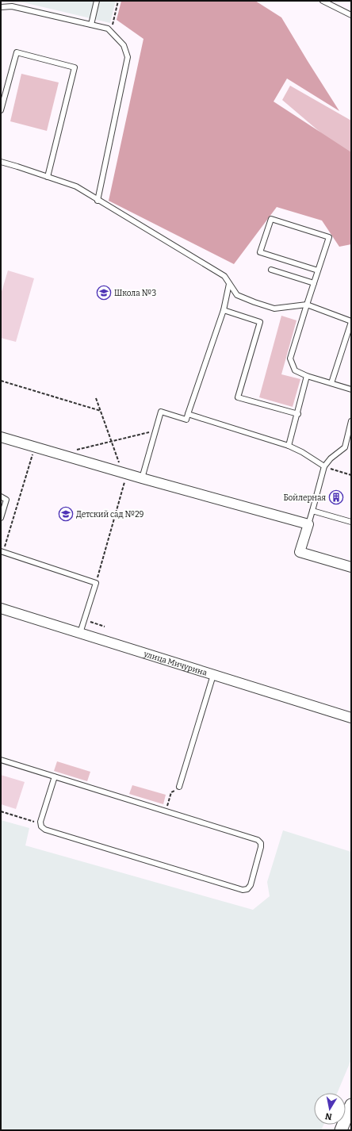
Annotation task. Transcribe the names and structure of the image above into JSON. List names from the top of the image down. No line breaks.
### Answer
{"streets":{"street":["улица Мичурина"]},"places":{"school or university":["Школа №3","Детский сад №29"],"building":["Бойлерная"]},"north":"bottom"}
